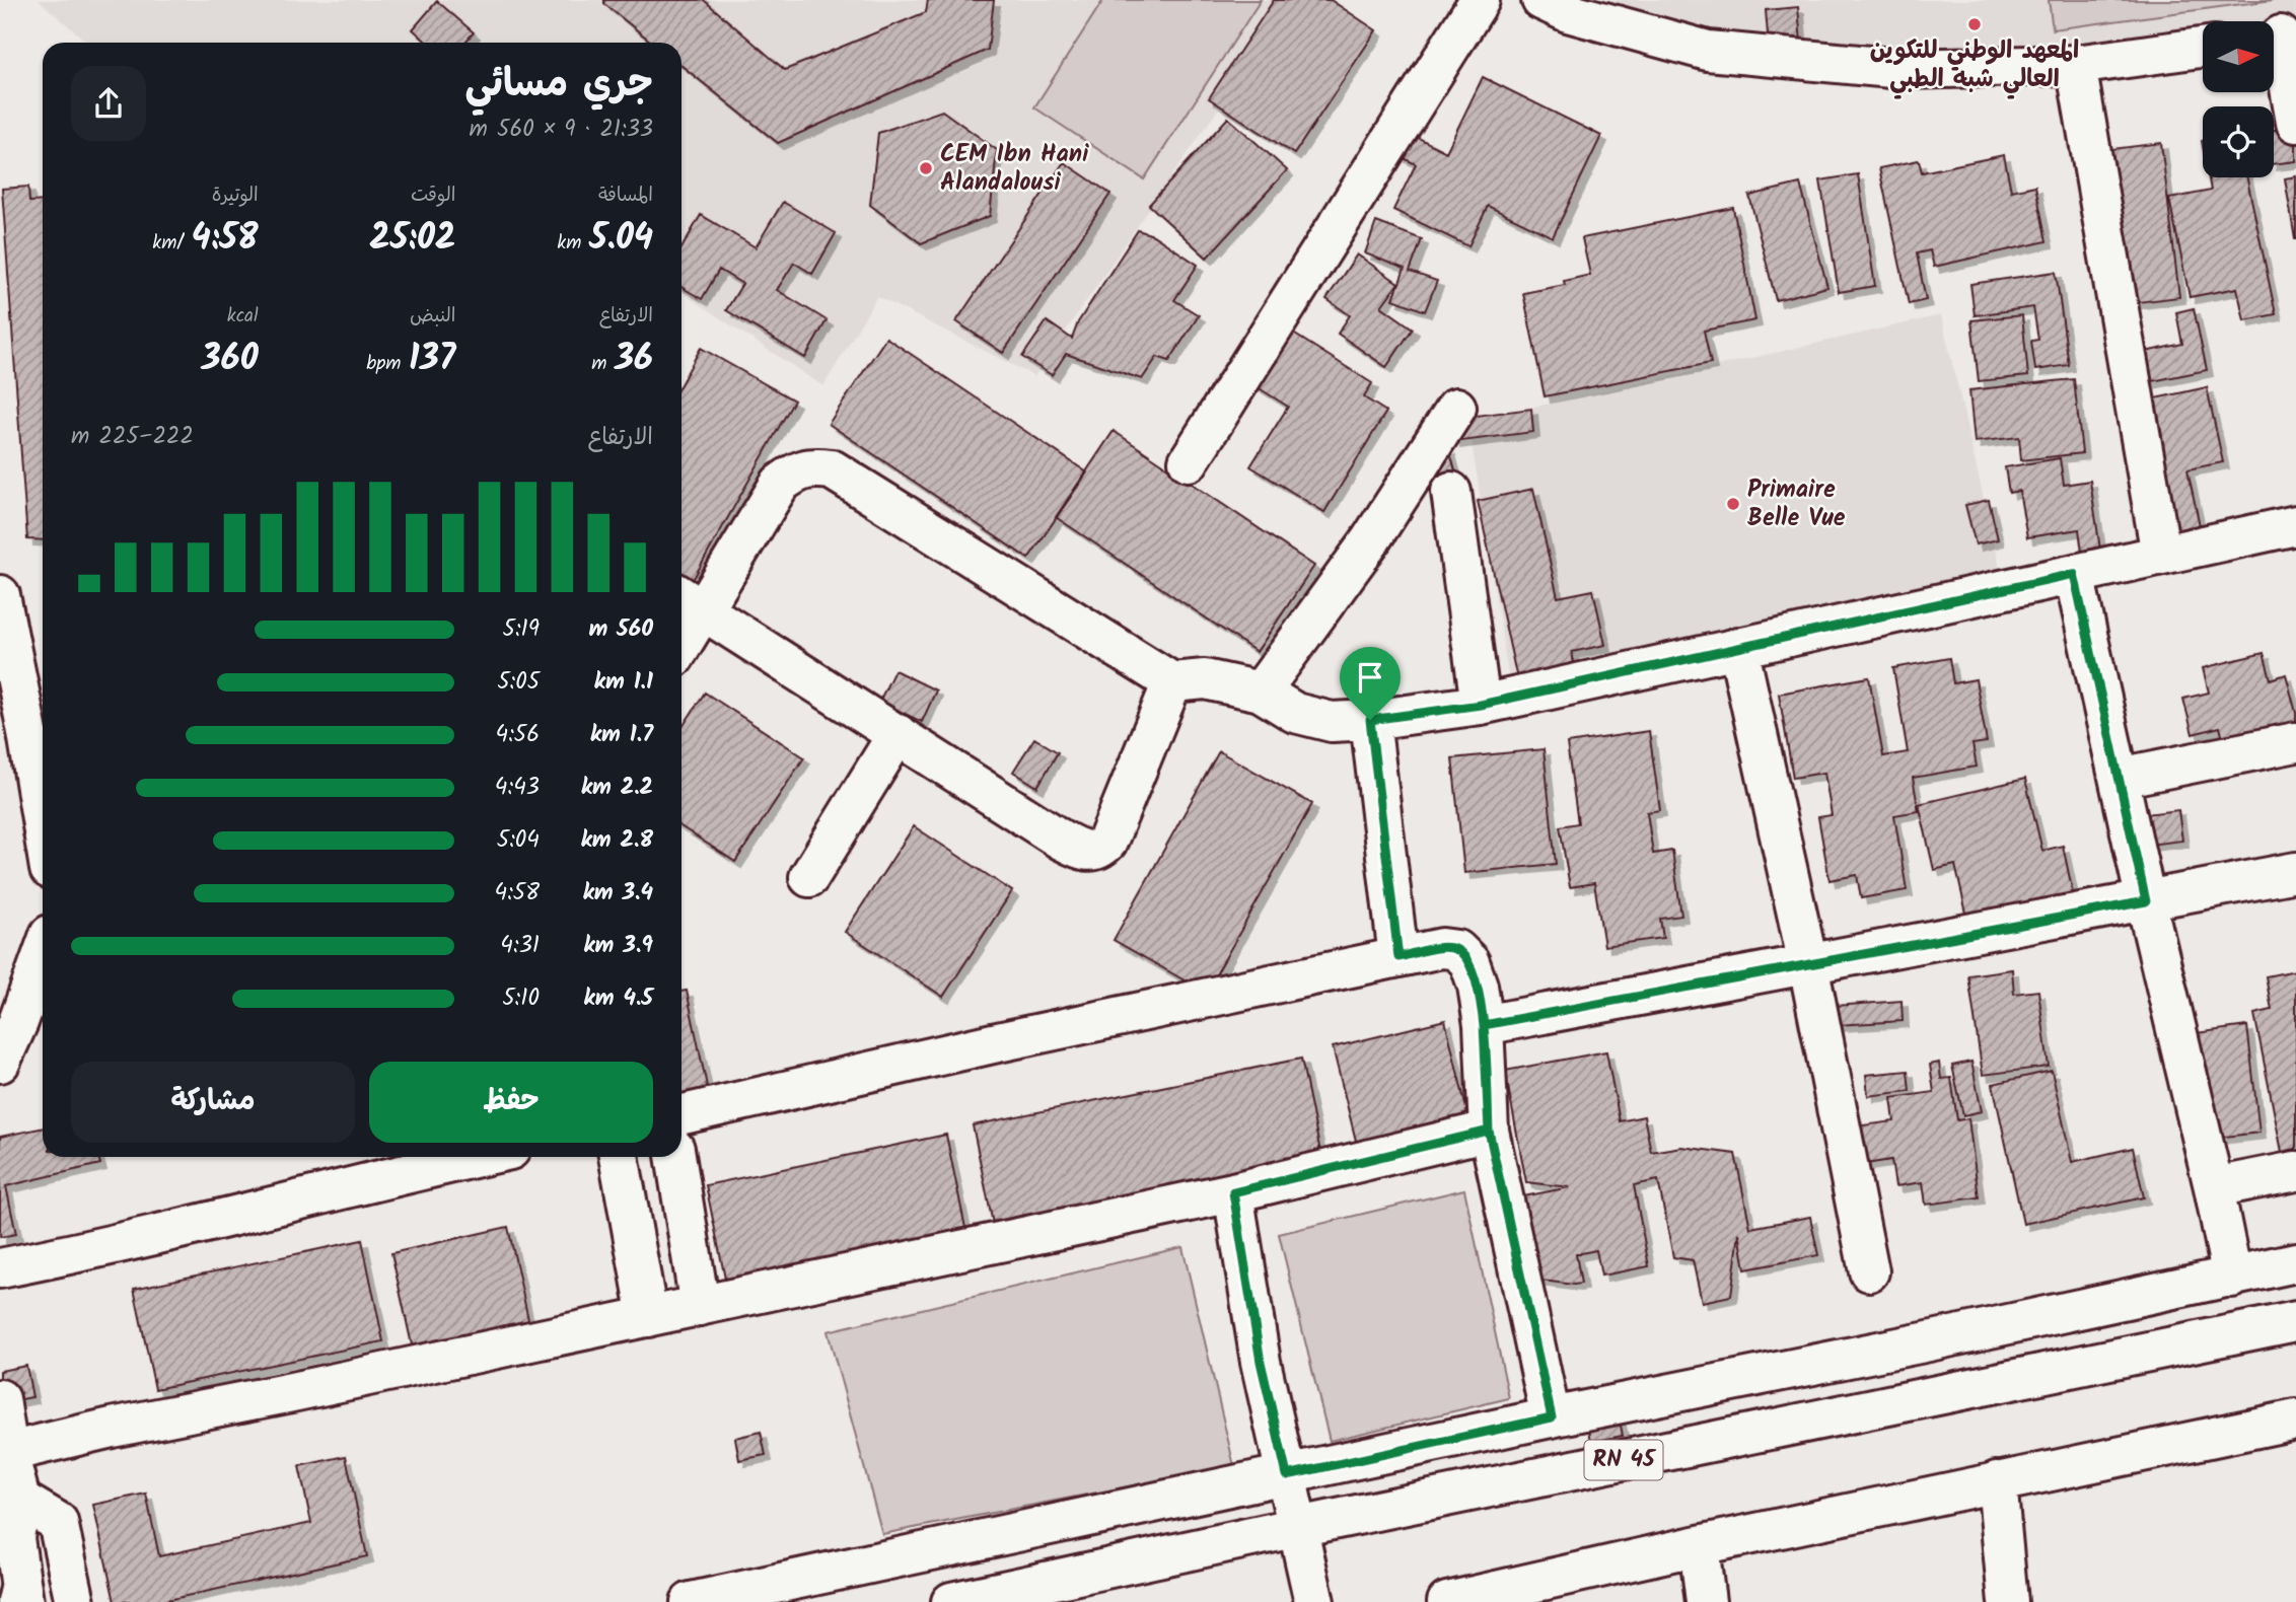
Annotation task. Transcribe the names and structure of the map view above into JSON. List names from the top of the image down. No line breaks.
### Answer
{"streets":{"street":["RN 45"]},"places":["المعهد الوطني للتكوين العالي شبه الطبي","CEM Ibn Hani Alandalousi","Primaire Belle Vue"],"north":"right","page":{"heading":["جري مسائي","21:33 · 9 × 560 m"],"stats":[["المسافة","5.04 km"],["الوقت","25:02"],["الوتيرة","4:58 /km"],["الارتفاع","36 m"],["النبض","137 bpm"],["kcal","360"]],"chart":["الارتفاع","222–225 m"],"list":[{"name":"560 m","note":"5:19"},{"name":"1.1 km","note":"5:05"},{"name":"1.7 km","note":"4:56"},{"name":"2.2 km","note":"4:43"},{"name":"2.8 km","note":"5:04"},{"name":"3.4 km","note":"4:58"},{"name":"3.9 km","note":"4:31"},{"name":"4.5 km","note":"5:10"}],"buttons":["حفظ","مشاركة"]}}
